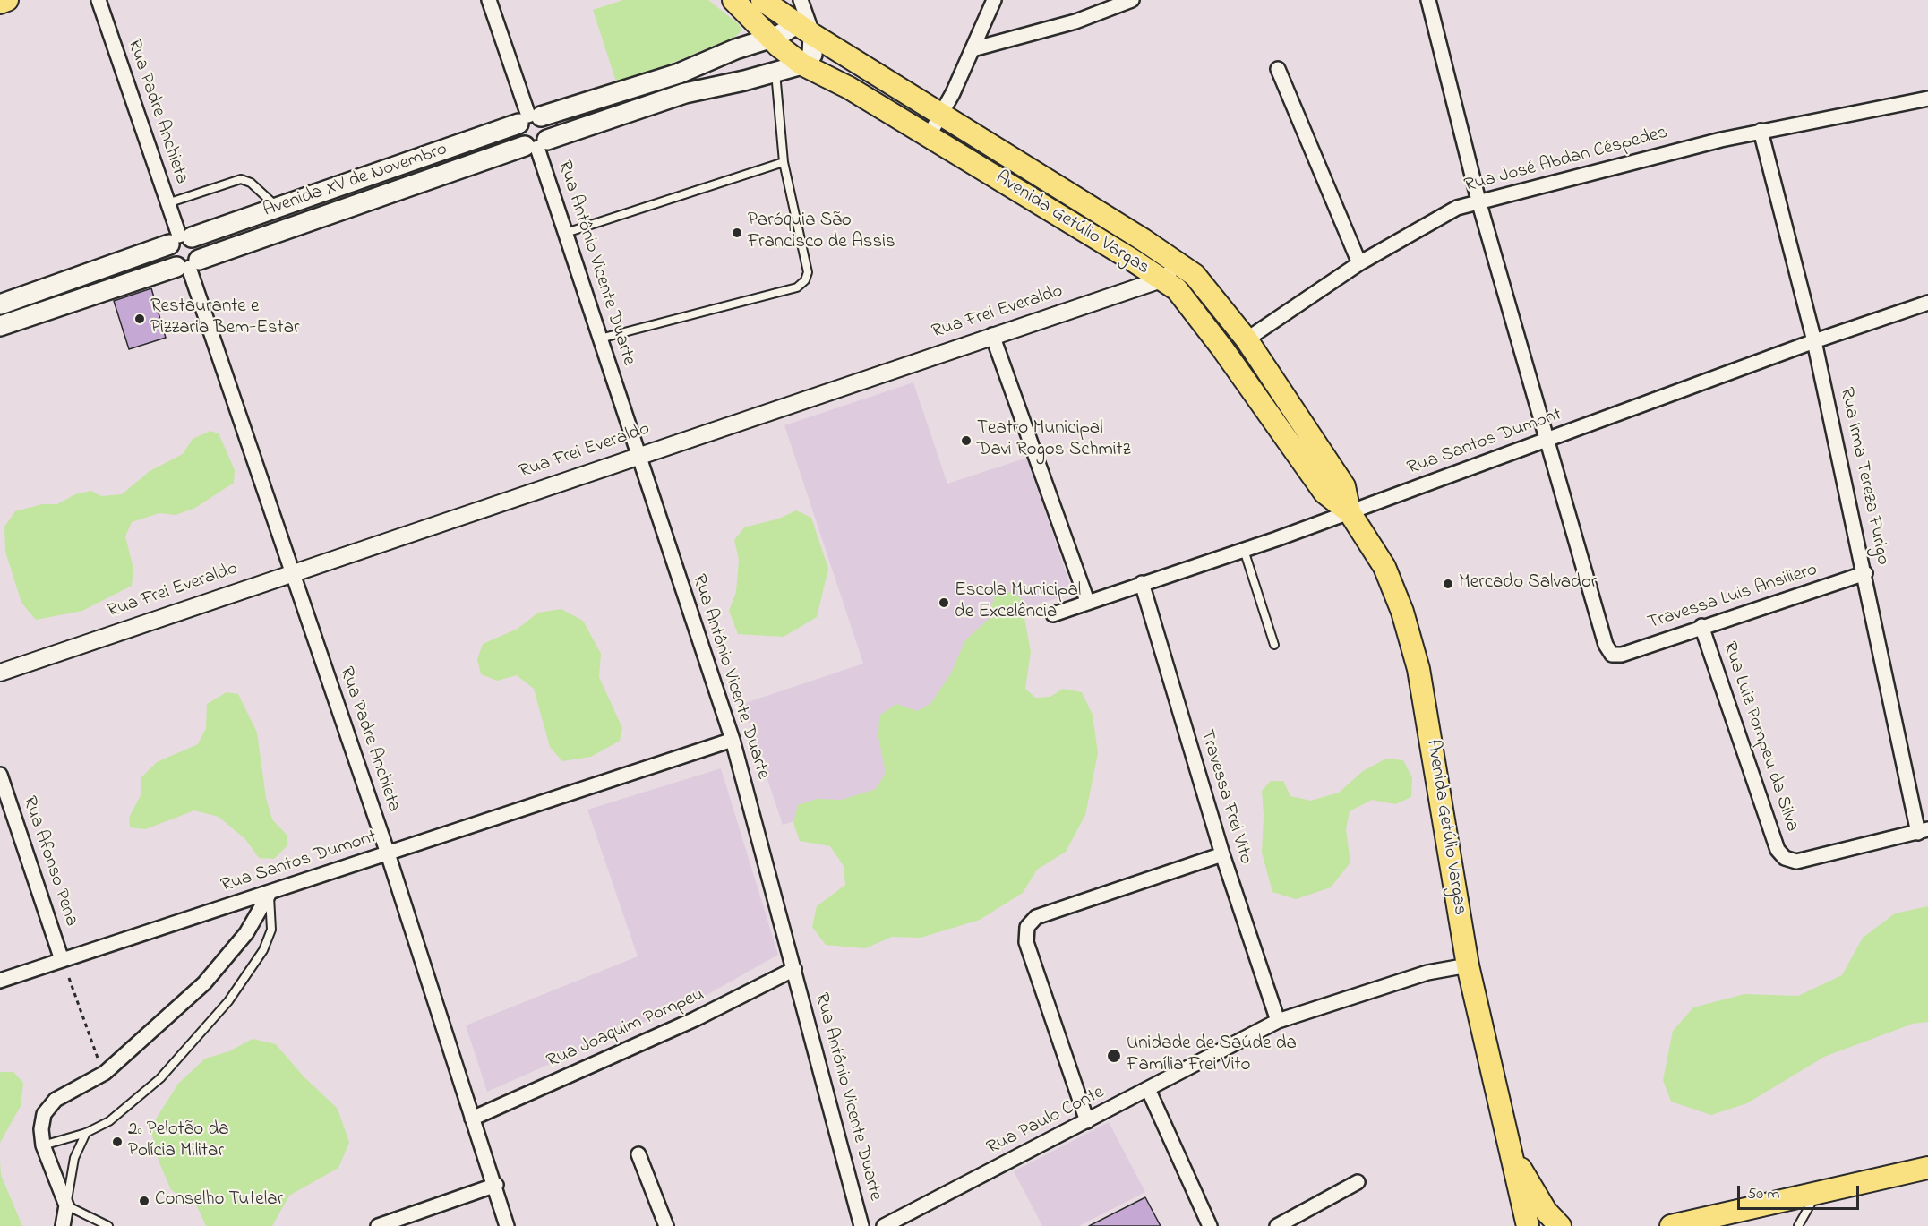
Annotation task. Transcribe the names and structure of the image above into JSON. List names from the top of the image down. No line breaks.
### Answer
{"streets":{"main road":["Avenida XV de Novembro","Avenida Getúlio Vargas"],"street":["Rua Padre Anchieta","Rua José Abdan Céspedes","Rua Antônio Vicente Duarte","Rua Frei Everaldo","Rua Santos Dumont","Rua Irma Tereza Furigo","Travessa Luis Ansiliero","Rua Luiz Pompeu da Silva","Travessa Frei Vito","Rua Afonso Pena","Rua Joaquim Pompeu","Rua Paulo Conte"]},"crossings":[["Rua Padre Anchieta","Avenida XV de Novembro"],["Rua Padre Anchieta","Rua Frei Everaldo"],["Rua Padre Anchieta","Rua Santos Dumont"],["Rua Padre Anchieta","Rua Joaquim Pompeu"],["Rua José Abdan Céspedes","Avenida Getúlio Vargas"],["Rua José Abdan Céspedes","Rua Irma Tereza Furigo"],["Avenida XV de Novembro","Avenida Getúlio Vargas"],["Avenida XV de Novembro","Rua Antônio Vicente Duarte"],["Avenida Getúlio Vargas","Rua Frei Everaldo"],["Avenida Getúlio Vargas","Rua Santos Dumont"],["Avenida Getúlio Vargas","Rua Paulo Conte"],["Rua Antônio Vicente Duarte","Rua Frei Everaldo"],["Rua Antônio Vicente Duarte","Rua Santos Dumont"],["Rua Antônio Vicente Duarte","Rua Joaquim Pompeu"],["Rua Santos Dumont","Rua Irma Tereza Furigo"],["Rua Santos Dumont","Travessa Luis Ansiliero"],["Rua Santos Dumont","Travessa Frei Vito"],["Rua Santos Dumont","Rua Afonso Pena"],["Rua Irma Tereza Furigo","Travessa Luis Ansiliero"],["Rua Irma Tereza Furigo","Rua Luiz Pompeu da Silva"],["Travessa Luis Ansiliero","Rua Luiz Pompeu da Silva"],["Travessa Frei Vito","Rua Paulo Conte"]],"places":["Paróquia São Francisco de Assis","Restaurante e Pizzaria Bem-Estar","Teatro Municipal Davi Rogos Schmitz","Mercado Salvador","Escola Municipal de Excelência","Unidade de Saúde da Família Frei Vito","2º Pelotão da Polícia Militar","Conselho Tutelar"],"scale_bar":"50 m"}
